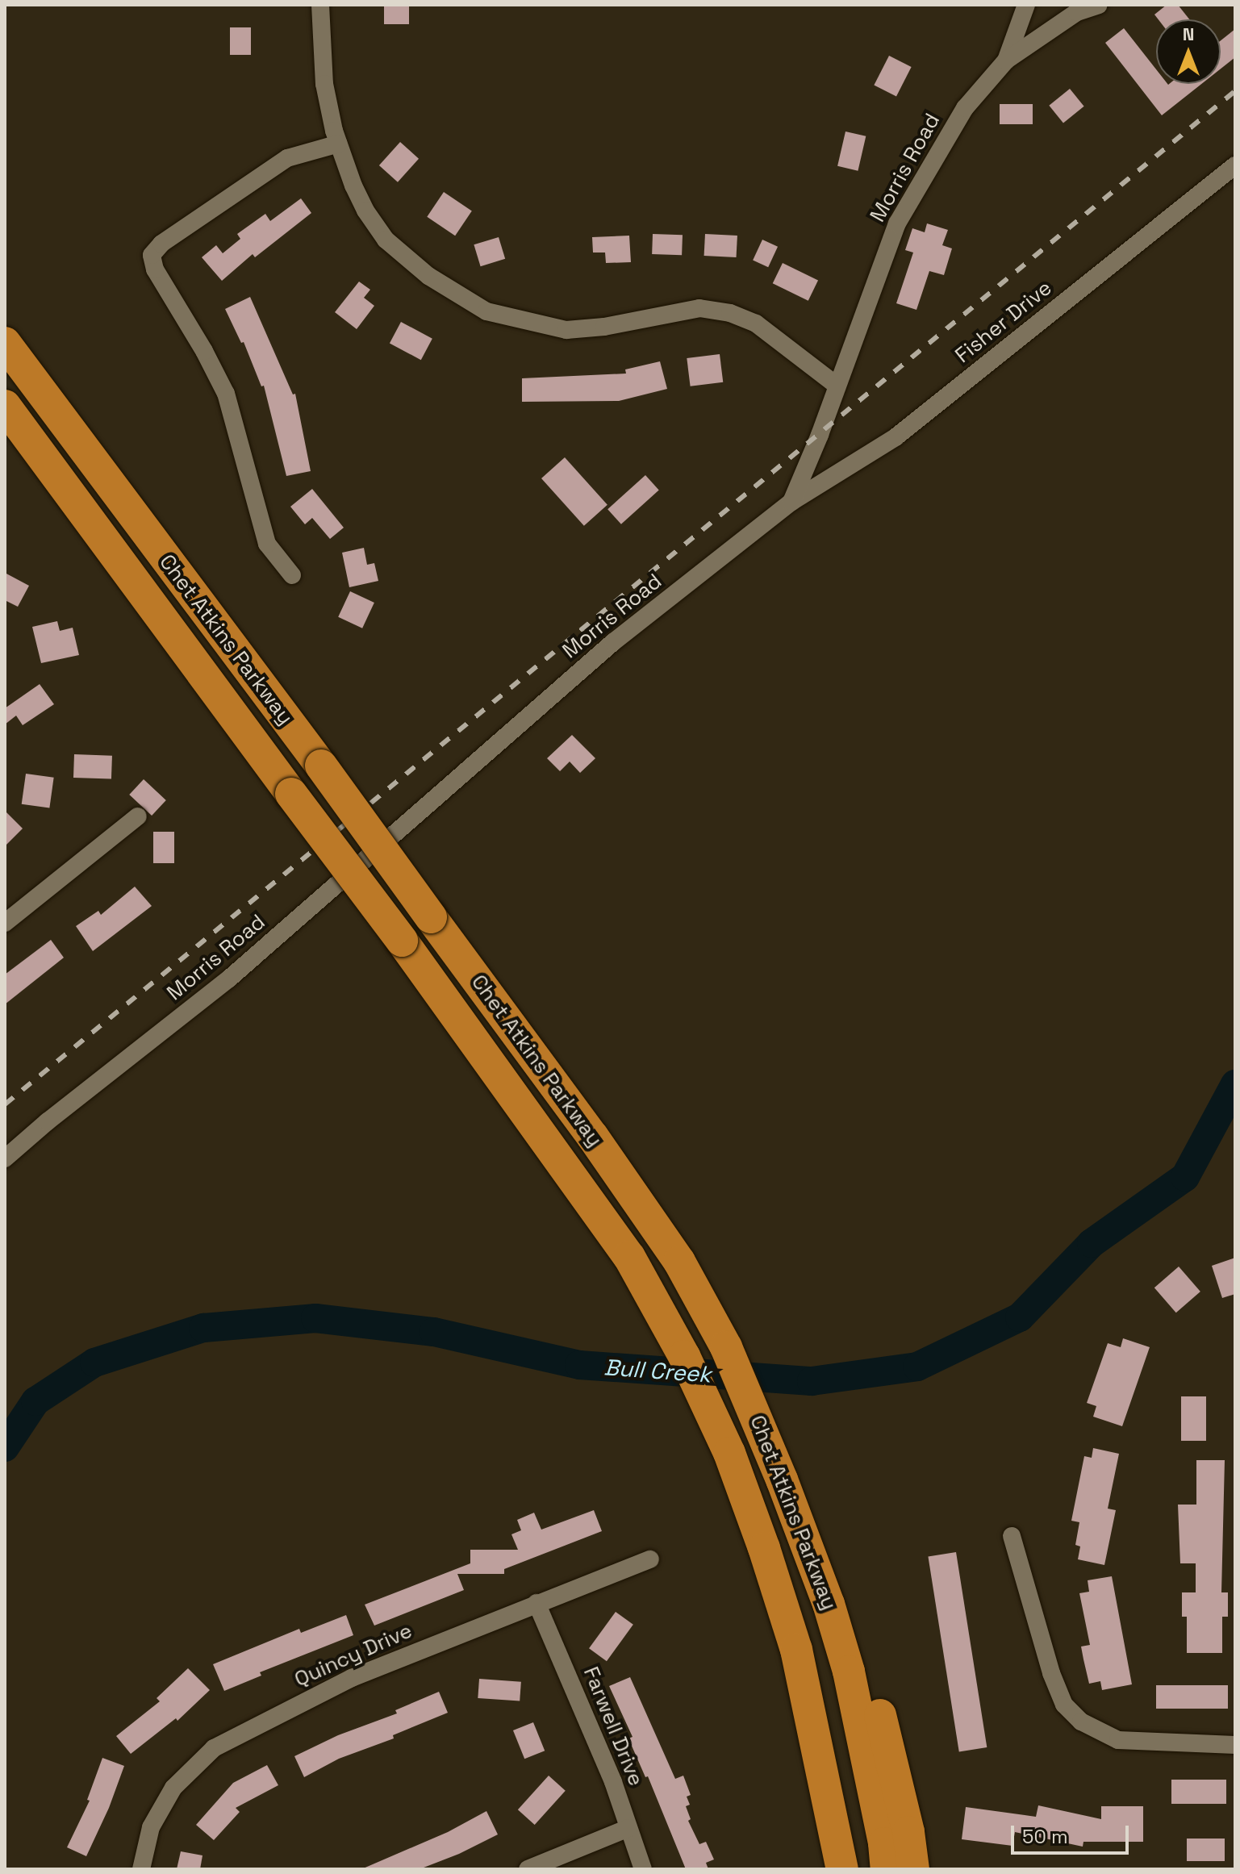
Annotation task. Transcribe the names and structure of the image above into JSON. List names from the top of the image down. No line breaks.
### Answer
{"streets":{"highway":["Chet Atkins Parkway"],"street":["Morris Road","Fisher Drive","Quincy Drive","Farwell Drive"]},"crossings":[["Morris Road","Fisher Drive"],["Quincy Drive","Farwell Drive"]],"water":["Bull Creek"],"scale_bar":"50 m","north":"top"}
